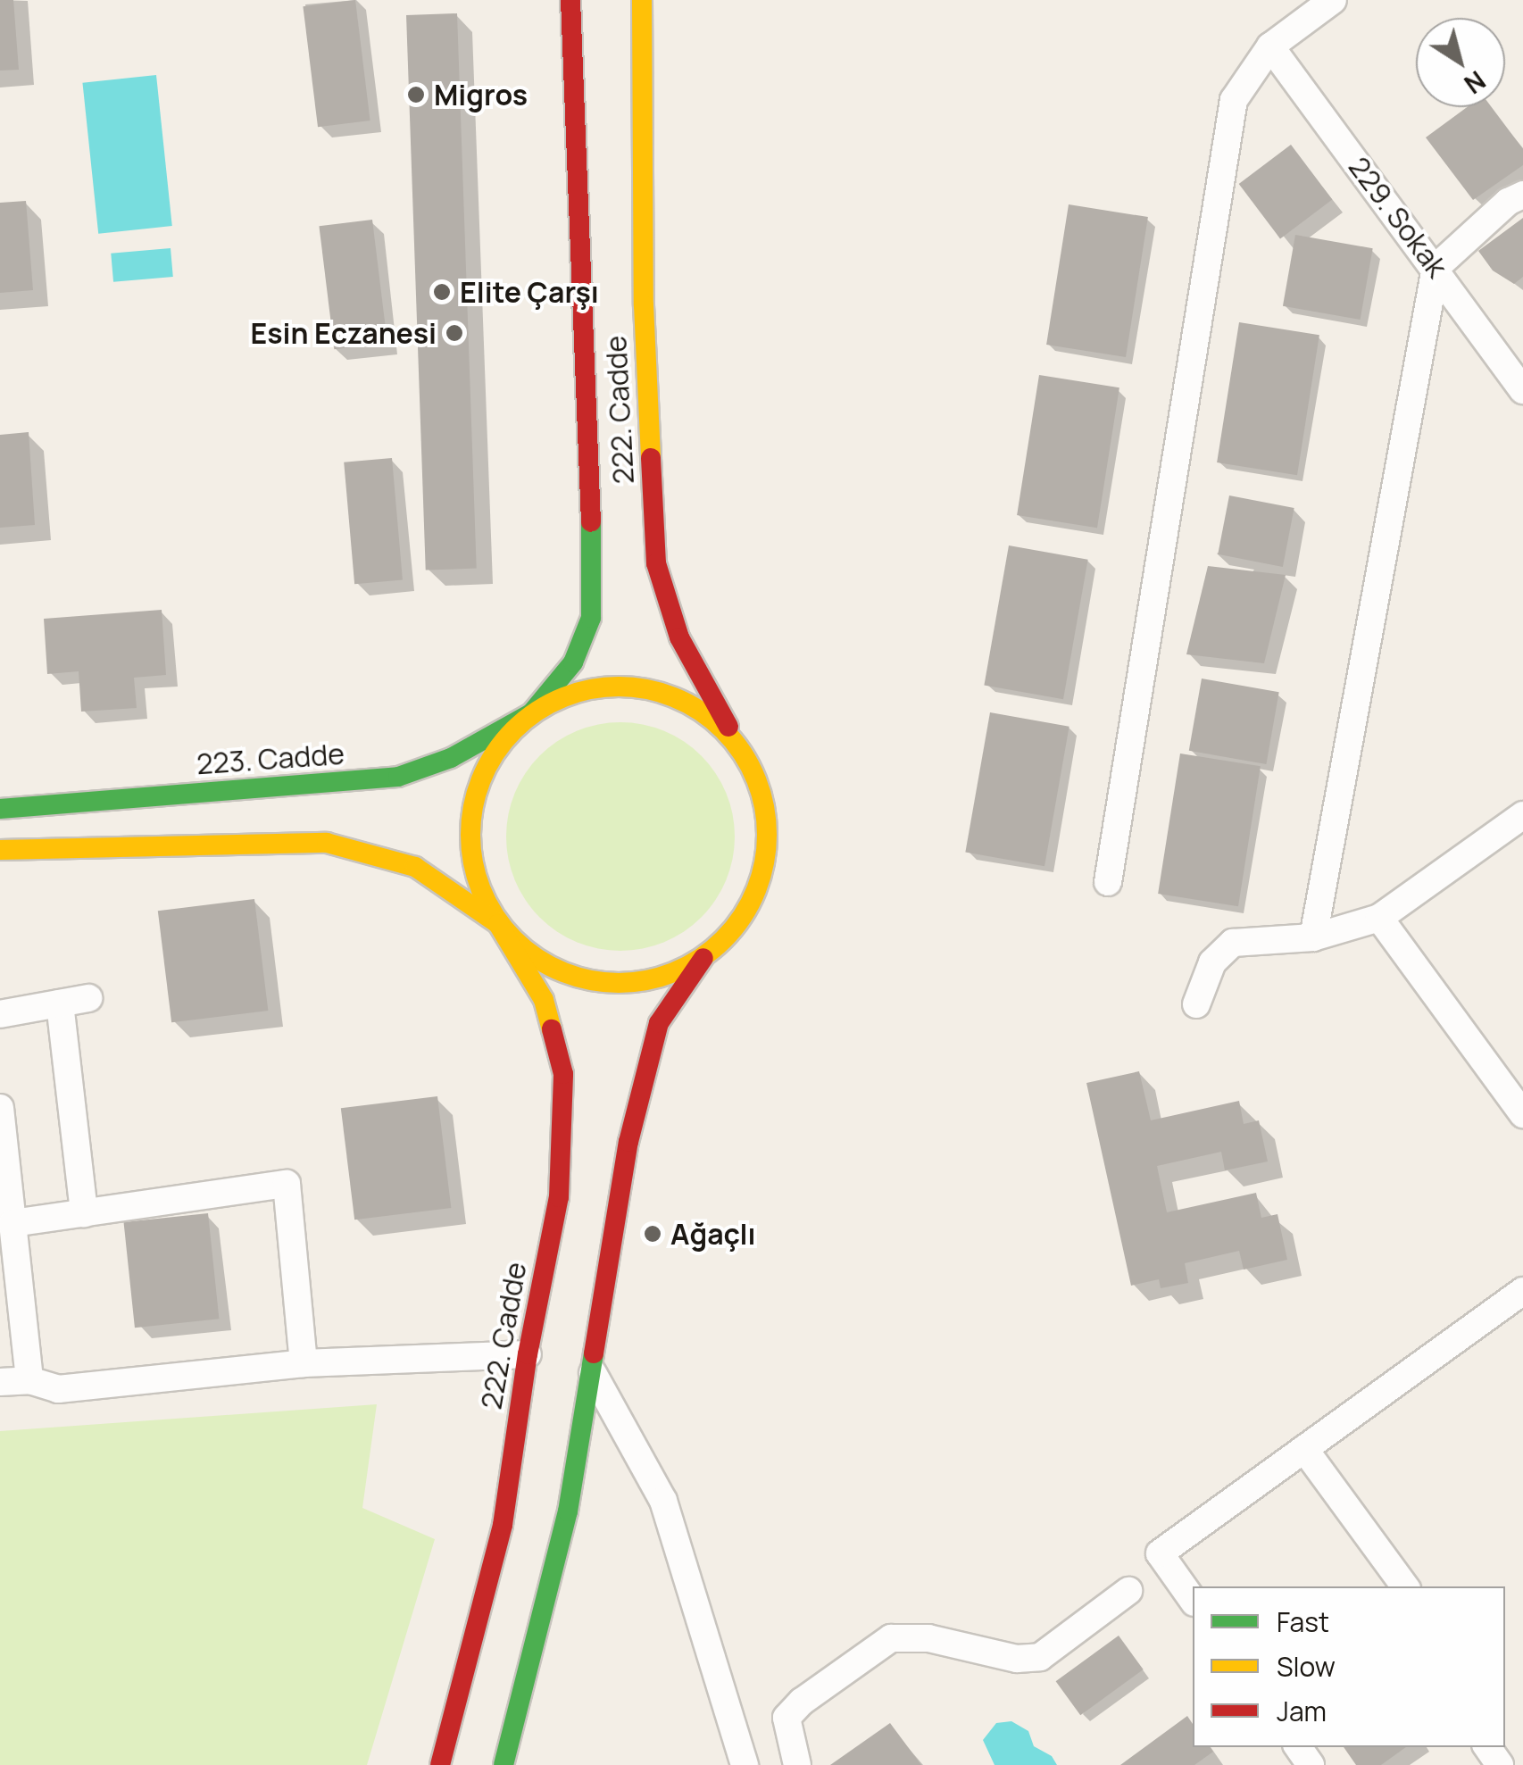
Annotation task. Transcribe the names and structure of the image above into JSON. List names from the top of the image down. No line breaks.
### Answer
{"streets":{"main road":["222. Cadde","223. Cadde"],"street":["229. Sokak"]},"crossings":[["222. Cadde","223. Cadde"]],"places":["Migros","Elite Çarşı","Esin Eczanesi","Ağaçlı"],"legend":["Fast","Slow","Jam"],"north":"bottom right"}
